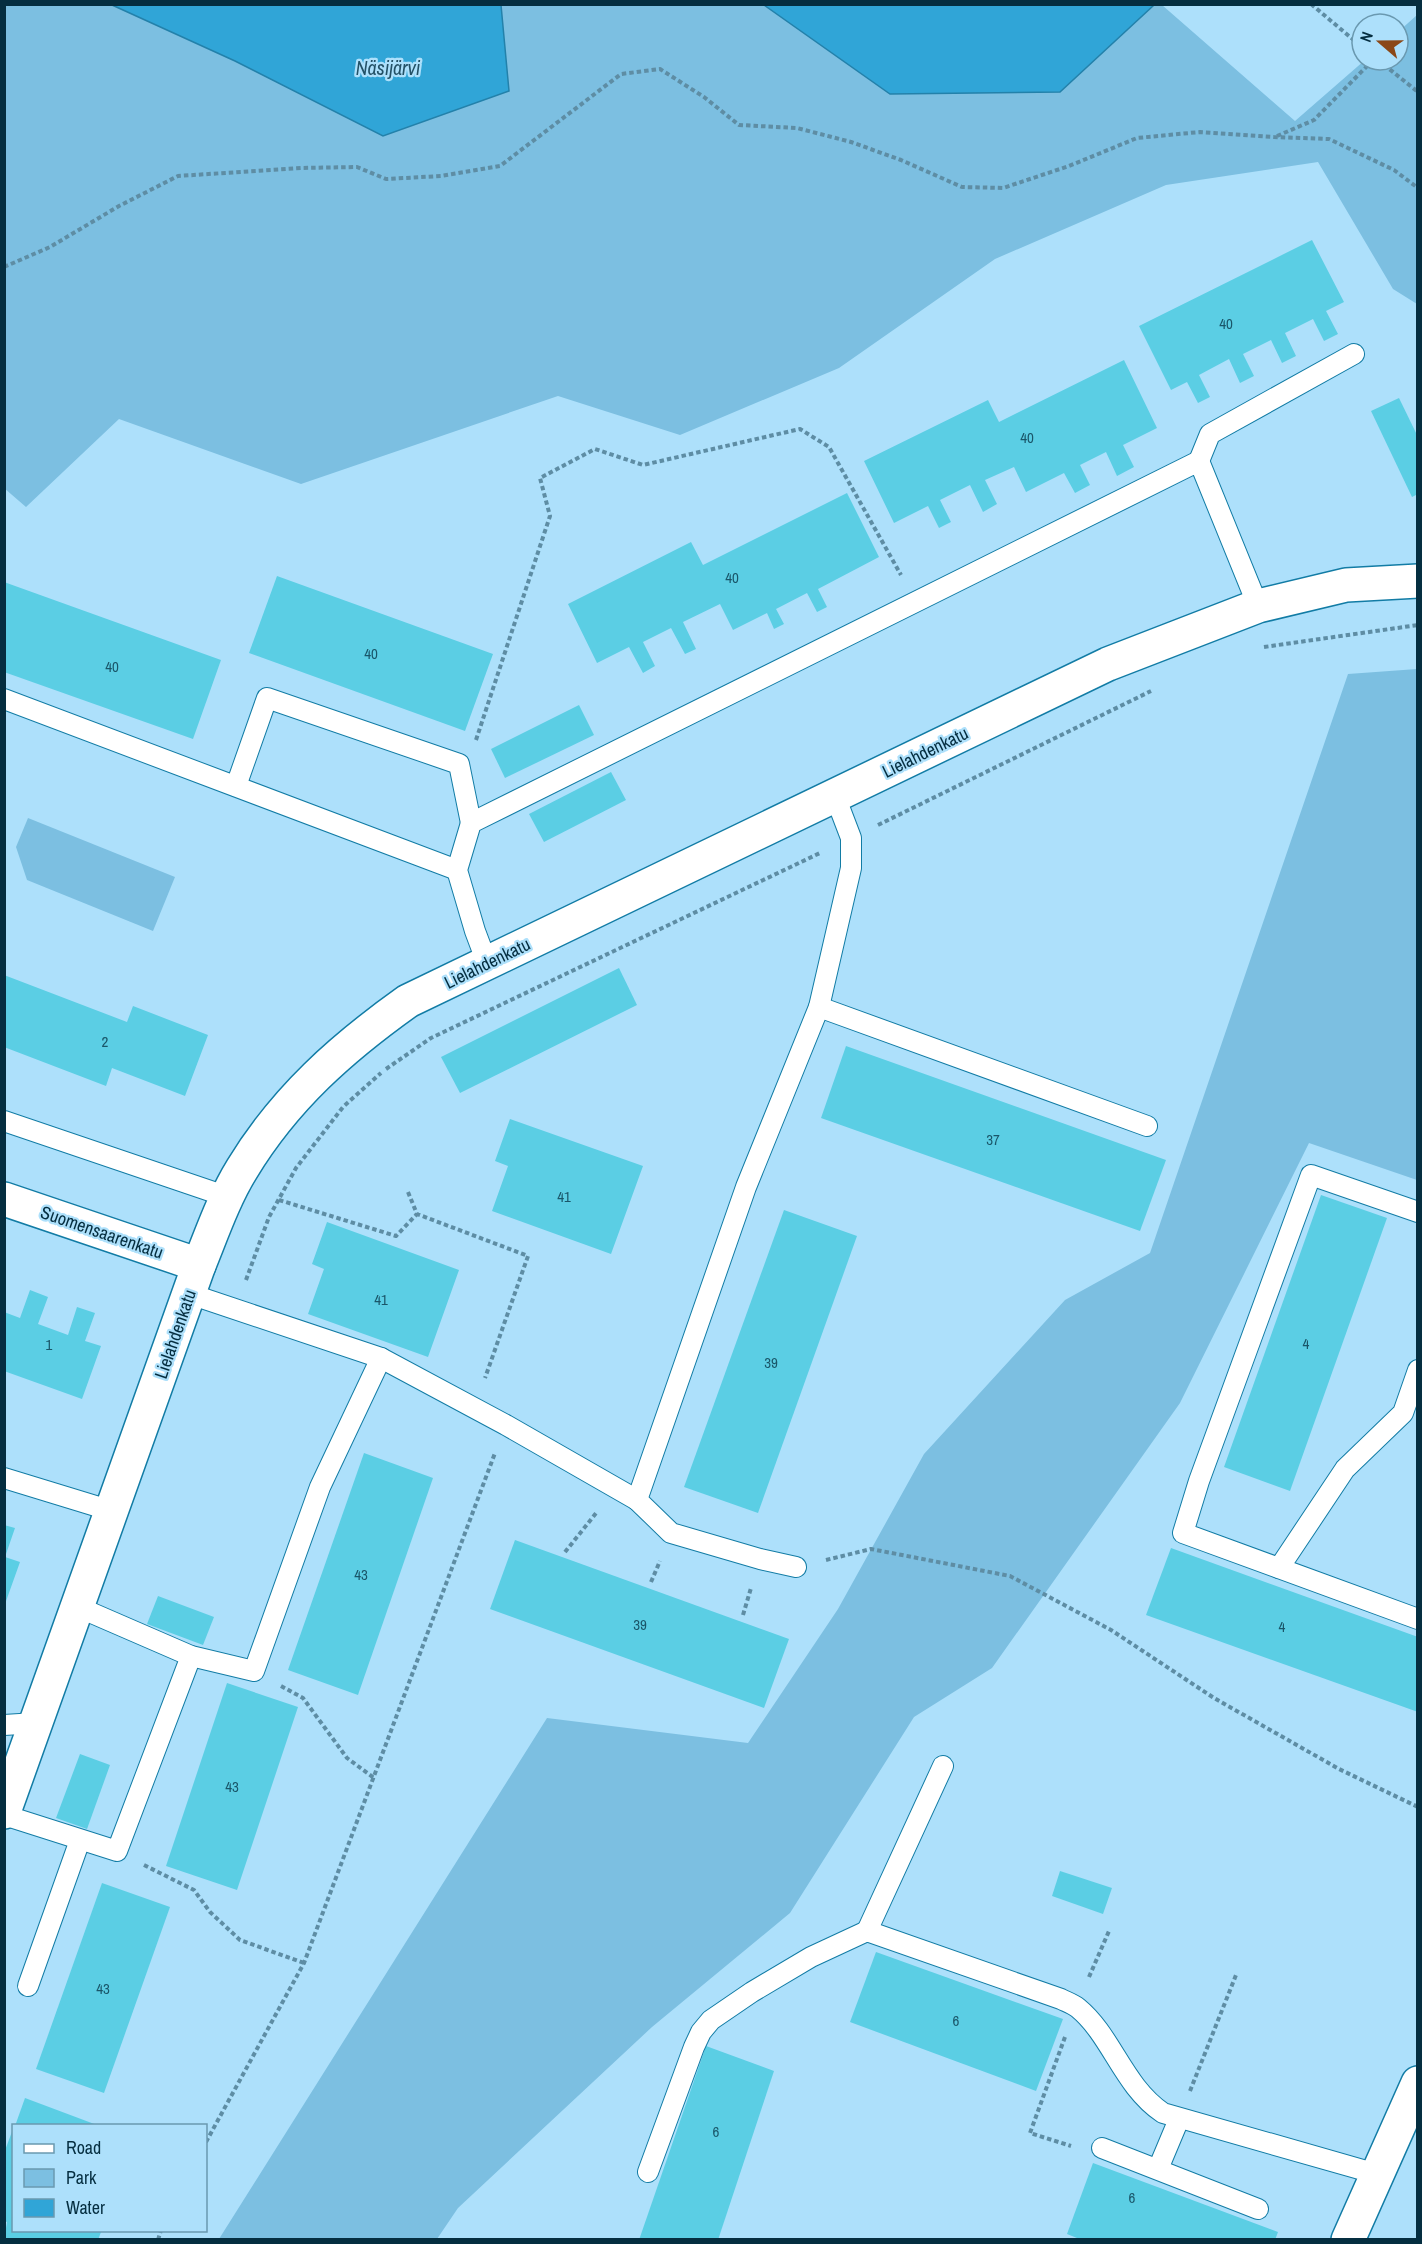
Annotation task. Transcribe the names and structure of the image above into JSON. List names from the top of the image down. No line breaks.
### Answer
{"streets":{"street":["Lielahdenkatu","Suomensaarenkatu"]},"crossings":[["Lielahdenkatu","Suomensaarenkatu"]],"water":["Näsijärvi"],"house_numbers":["40","40","40","40","40","2","37","41","41","4","1","39","43","39","4","43","43","6","6","6"],"legend":["Road","Park","Water"],"north":"left"}
